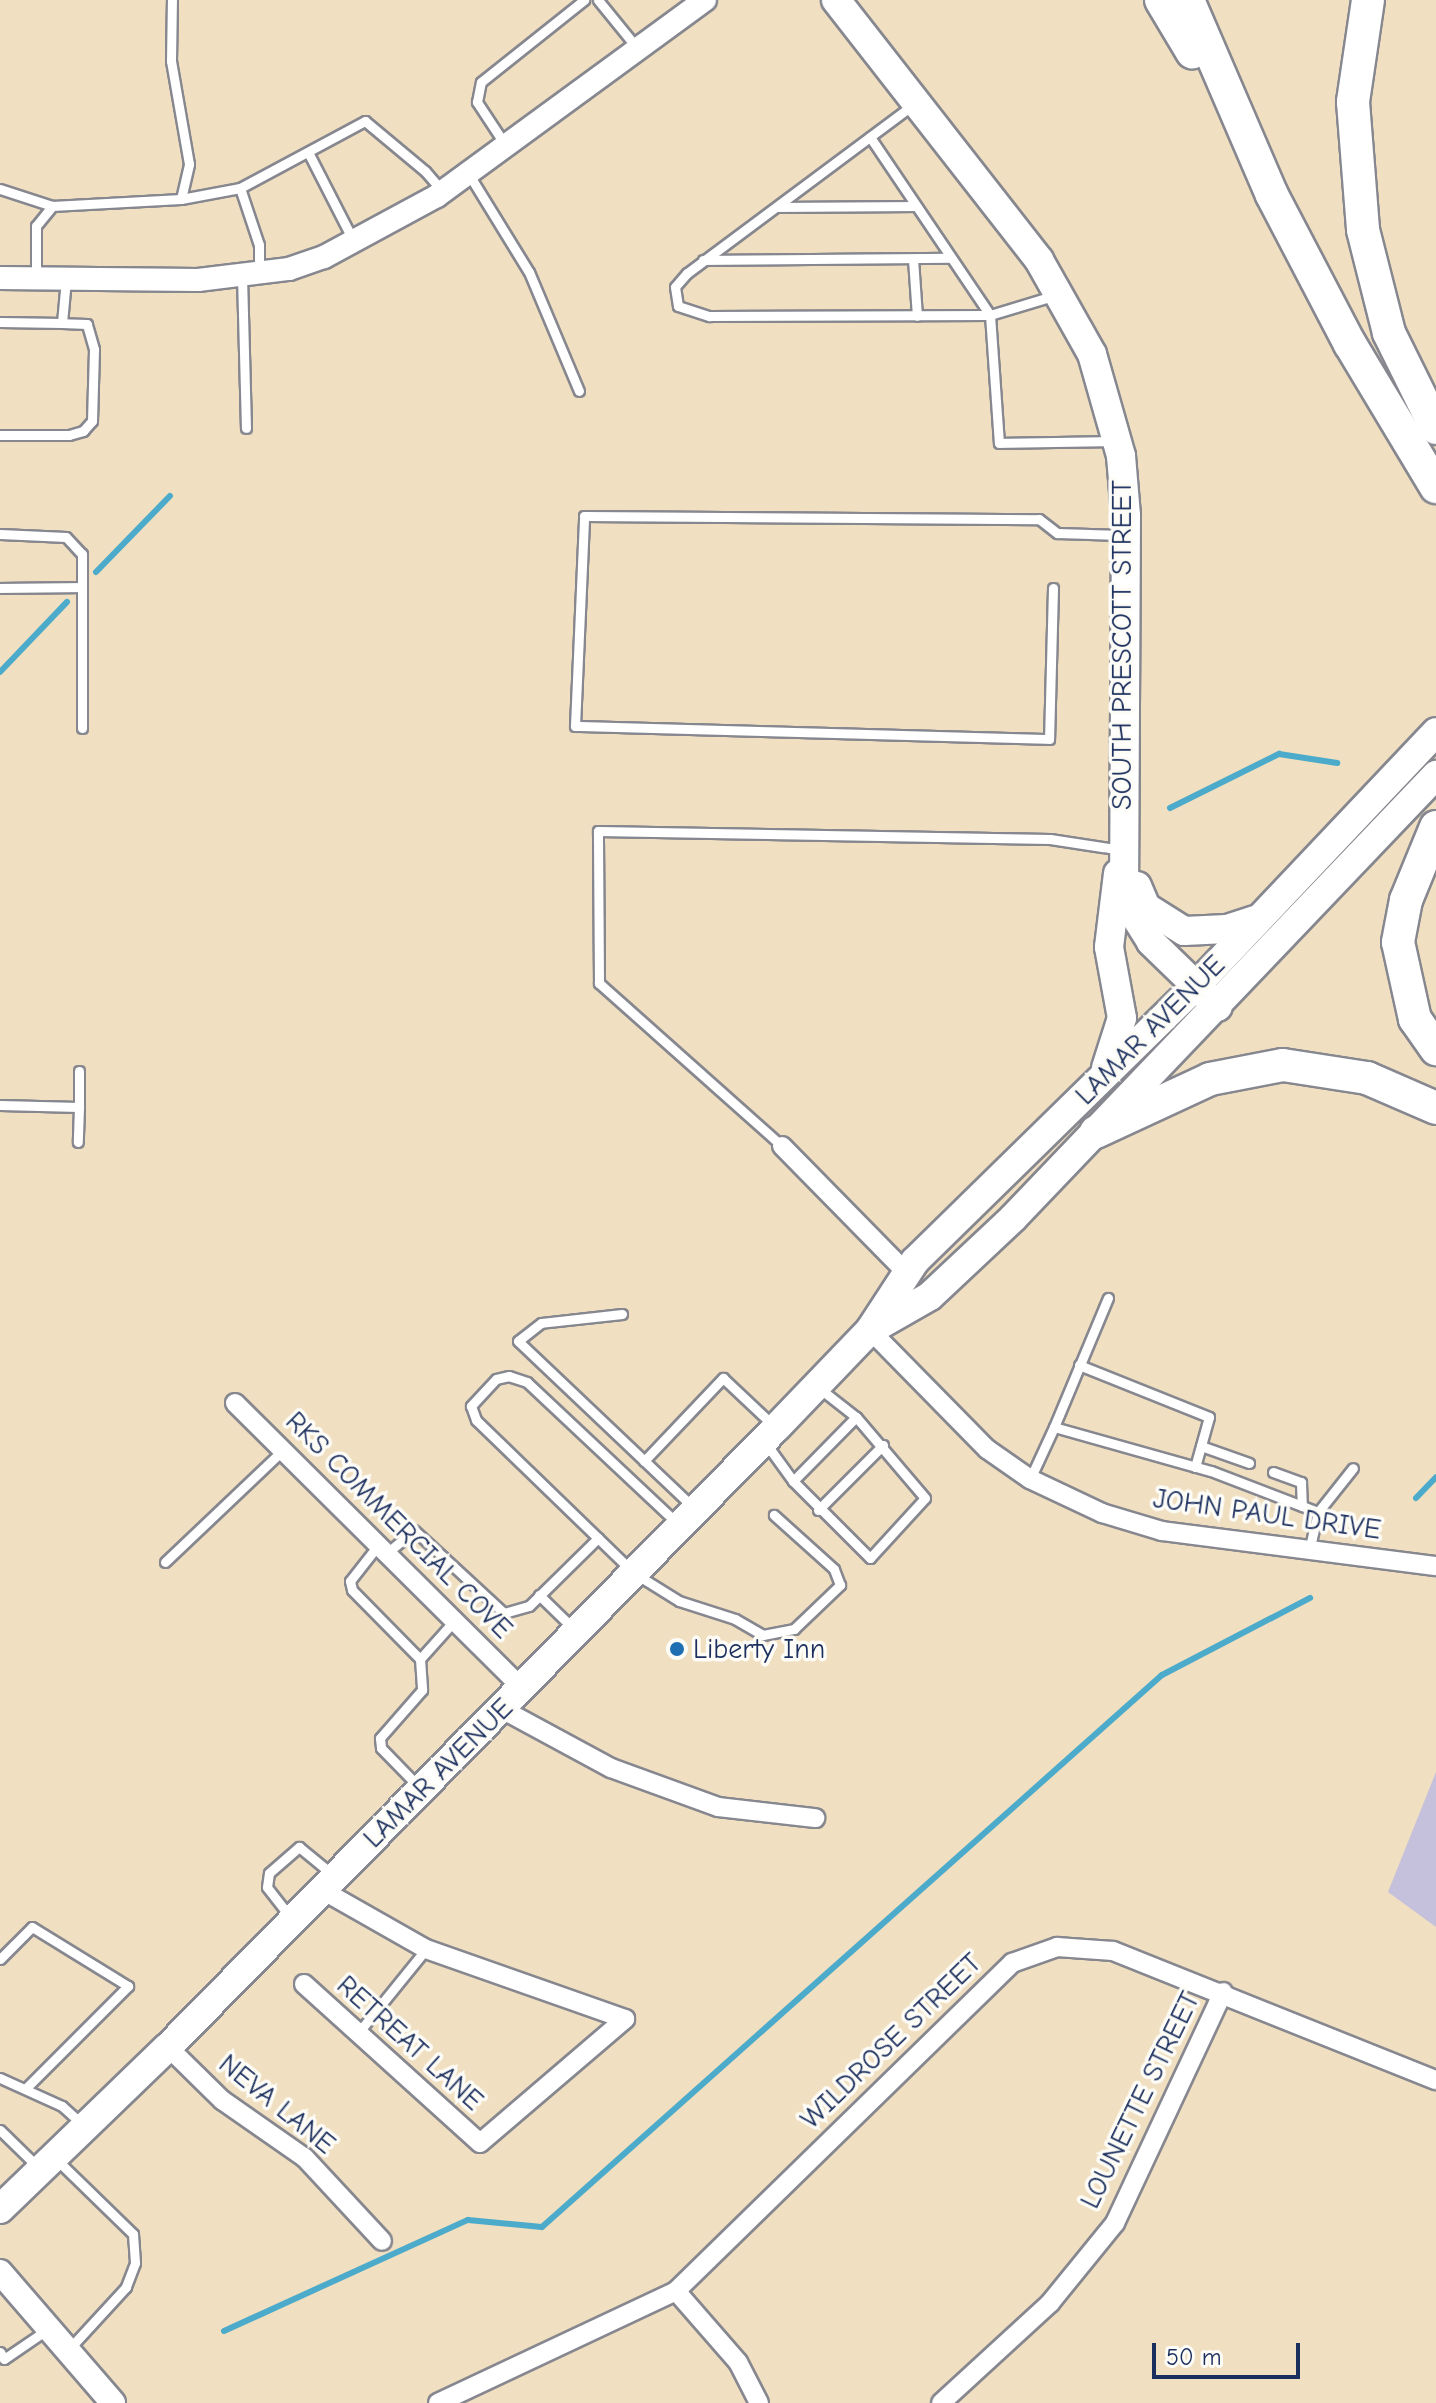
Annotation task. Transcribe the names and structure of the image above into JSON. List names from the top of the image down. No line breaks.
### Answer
{"streets":{"main road":["SOUTH PRESCOTT STREET","LAMAR AVENUE"],"street":["JOHN PAUL DRIVE","RKS COMMERCIAL COVE","WILDROSE STREET","RETREAT LANE","LOUNETTE STREET","NEVA LANE"]},"crossings":[["SOUTH PRESCOTT STREET","LAMAR AVENUE"],["LAMAR AVENUE","JOHN PAUL DRIVE"],["LAMAR AVENUE","RKS COMMERCIAL COVE"],["LAMAR AVENUE","NEVA LANE"],["WILDROSE STREET","LOUNETTE STREET"]],"places":["Liberty Inn"],"scale_bar":"50 m"}
